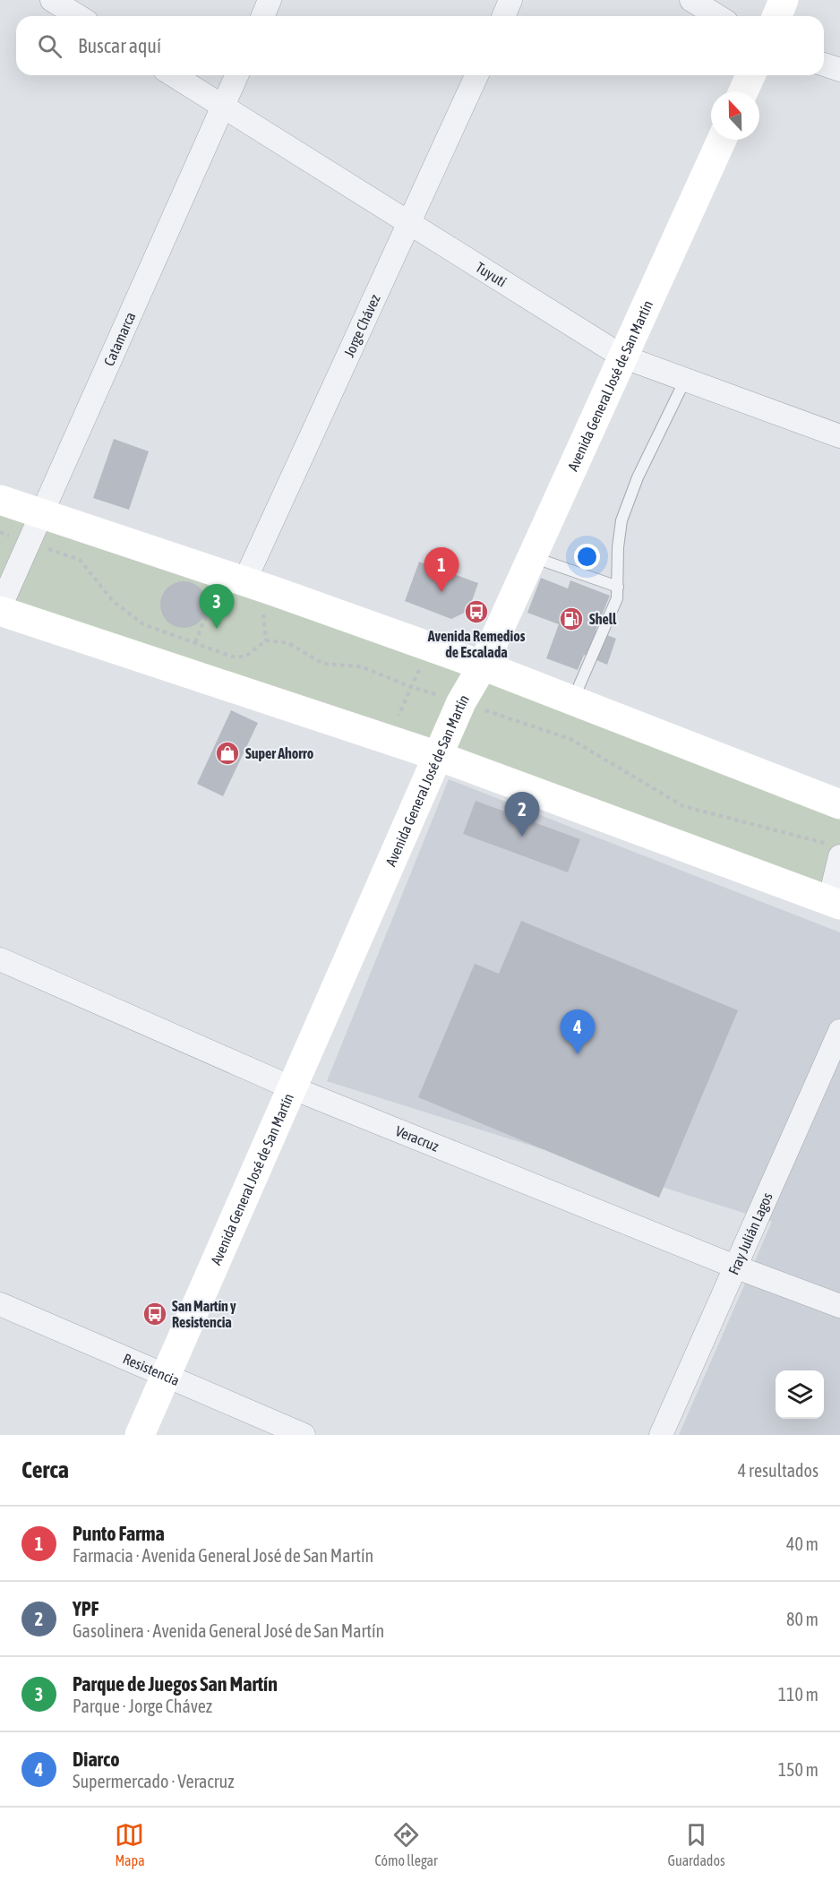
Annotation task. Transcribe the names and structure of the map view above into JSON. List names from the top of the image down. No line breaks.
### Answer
{"streets":{"main road":["Avenida General José de San Martín"],"street":["Tuyutí","Jorge Chávez","Catamarca","Veracruz","Fray Julián Lagos","Resistencia"]},"crossings":[["Tuyutí","Jorge Chávez"],["Tuyutí","Catamarca"],["Tuyutí","Avenida General José de San Martín"],["Avenida General José de San Martín","Veracruz"],["Avenida General José de San Martín","Resistencia"],["Veracruz","Fray Julián Lagos"]],"places":{"bus stop":["Avenida Remedios de Escalada","San Martín y Resistencia"],"fuel station":["Shell"],"shop":["Super Ahorro"]},"north":"top","page":{"search":"Buscar aquí","pins":["1","3","2","4"],"heading":["Cerca","4 resultados"],"list":[{"mark":"1","name":"Punto Farma","note":"Farmacia · Avenida General José de San Martín","value":"40 m"},{"mark":"2","name":"YPF","note":"Gasolinera · Avenida General José de San Martín","value":"80 m"},{"mark":"3","name":"Parque de Juegos San Martín","note":"Parque · Jorge Chávez","value":"110 m"},{"mark":"4","name":"Diarco","note":"Supermercado · Veracruz","value":"150 m"}],"nav":["Mapa","Cómo llegar","Guardados"]}}
